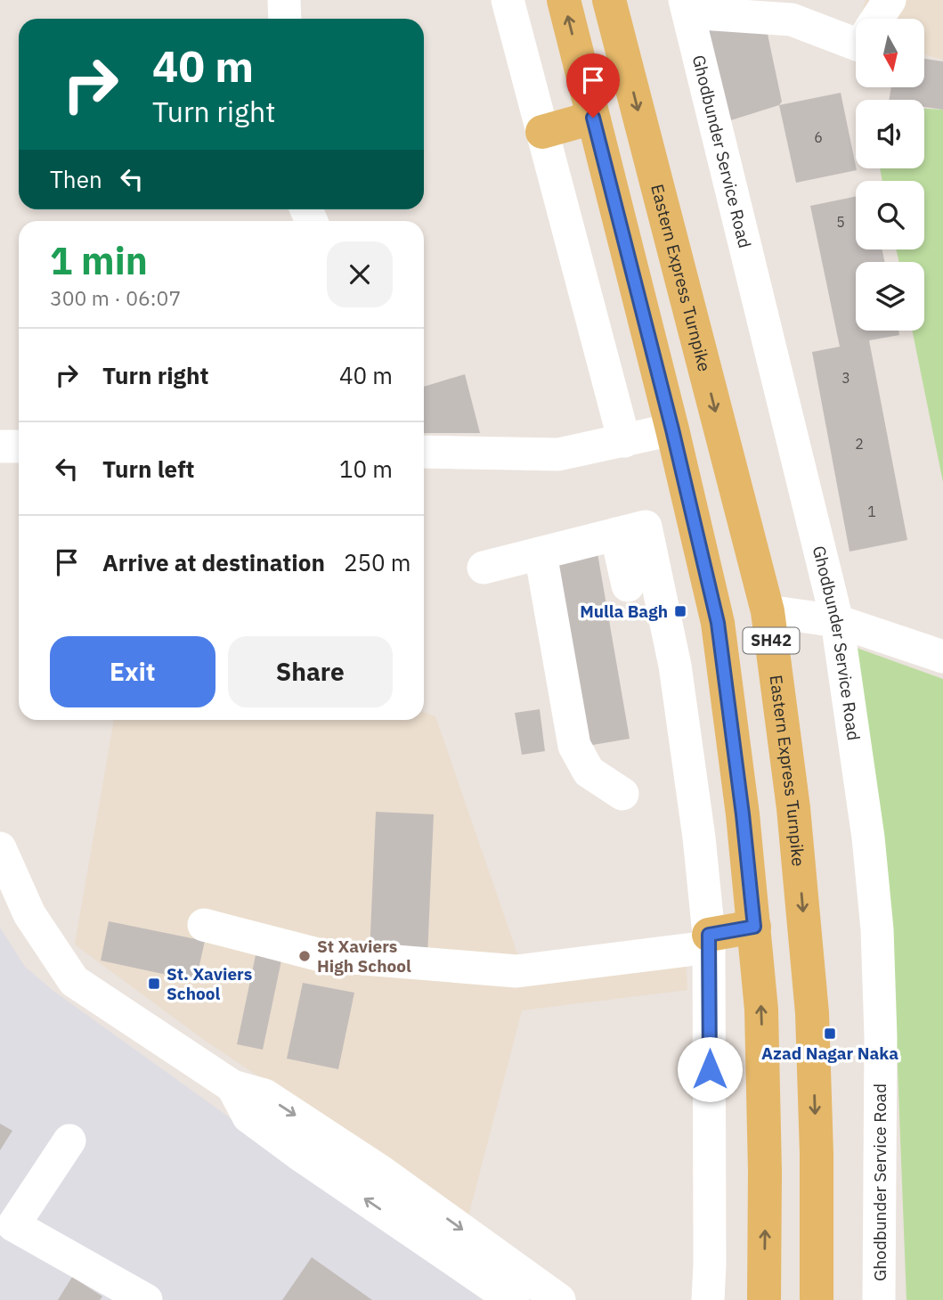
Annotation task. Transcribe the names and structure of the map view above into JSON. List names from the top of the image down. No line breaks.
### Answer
{"streets":{"main road":["Eastern Express Turnpike","SH42"],"street":["Ghodbunder Service Road"]},"places":{"transit":["Mulla Bagh","St. Xaviers School","Azad Nagar Naka"],"other":["St Xaviers High School"]},"house_numbers":["6","5","3","2","1"],"north":"bottom","page":{"turn":["40 m","Turn right"],"then":"Then","heading":["1 min","300 m · 06:07"],"list":[{"name":"Turn right","value":"40 m"},{"name":"Turn left","value":"10 m"},{"name":"Arrive at destination","value":"250 m"}],"buttons":["Exit","Share"]}}
